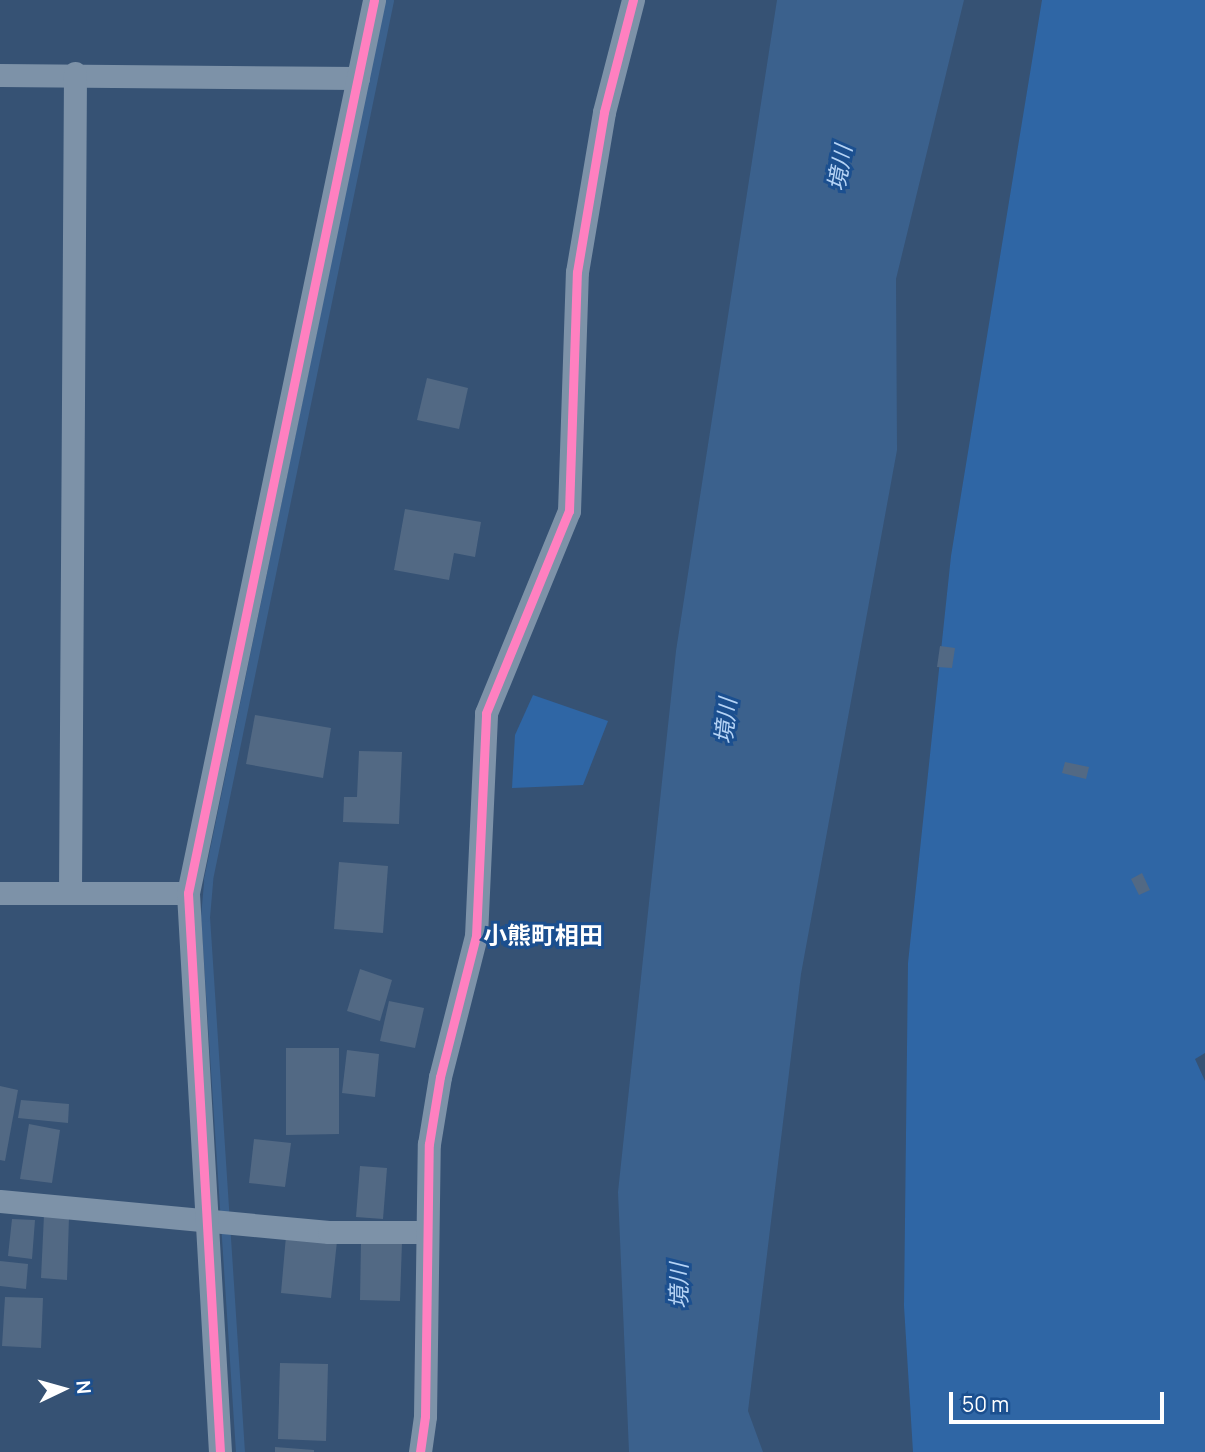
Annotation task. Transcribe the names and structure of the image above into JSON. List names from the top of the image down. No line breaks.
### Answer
{"districts":["小熊町相田"],"water":["境川"],"scale_bar":"50 m","north":"right"}
